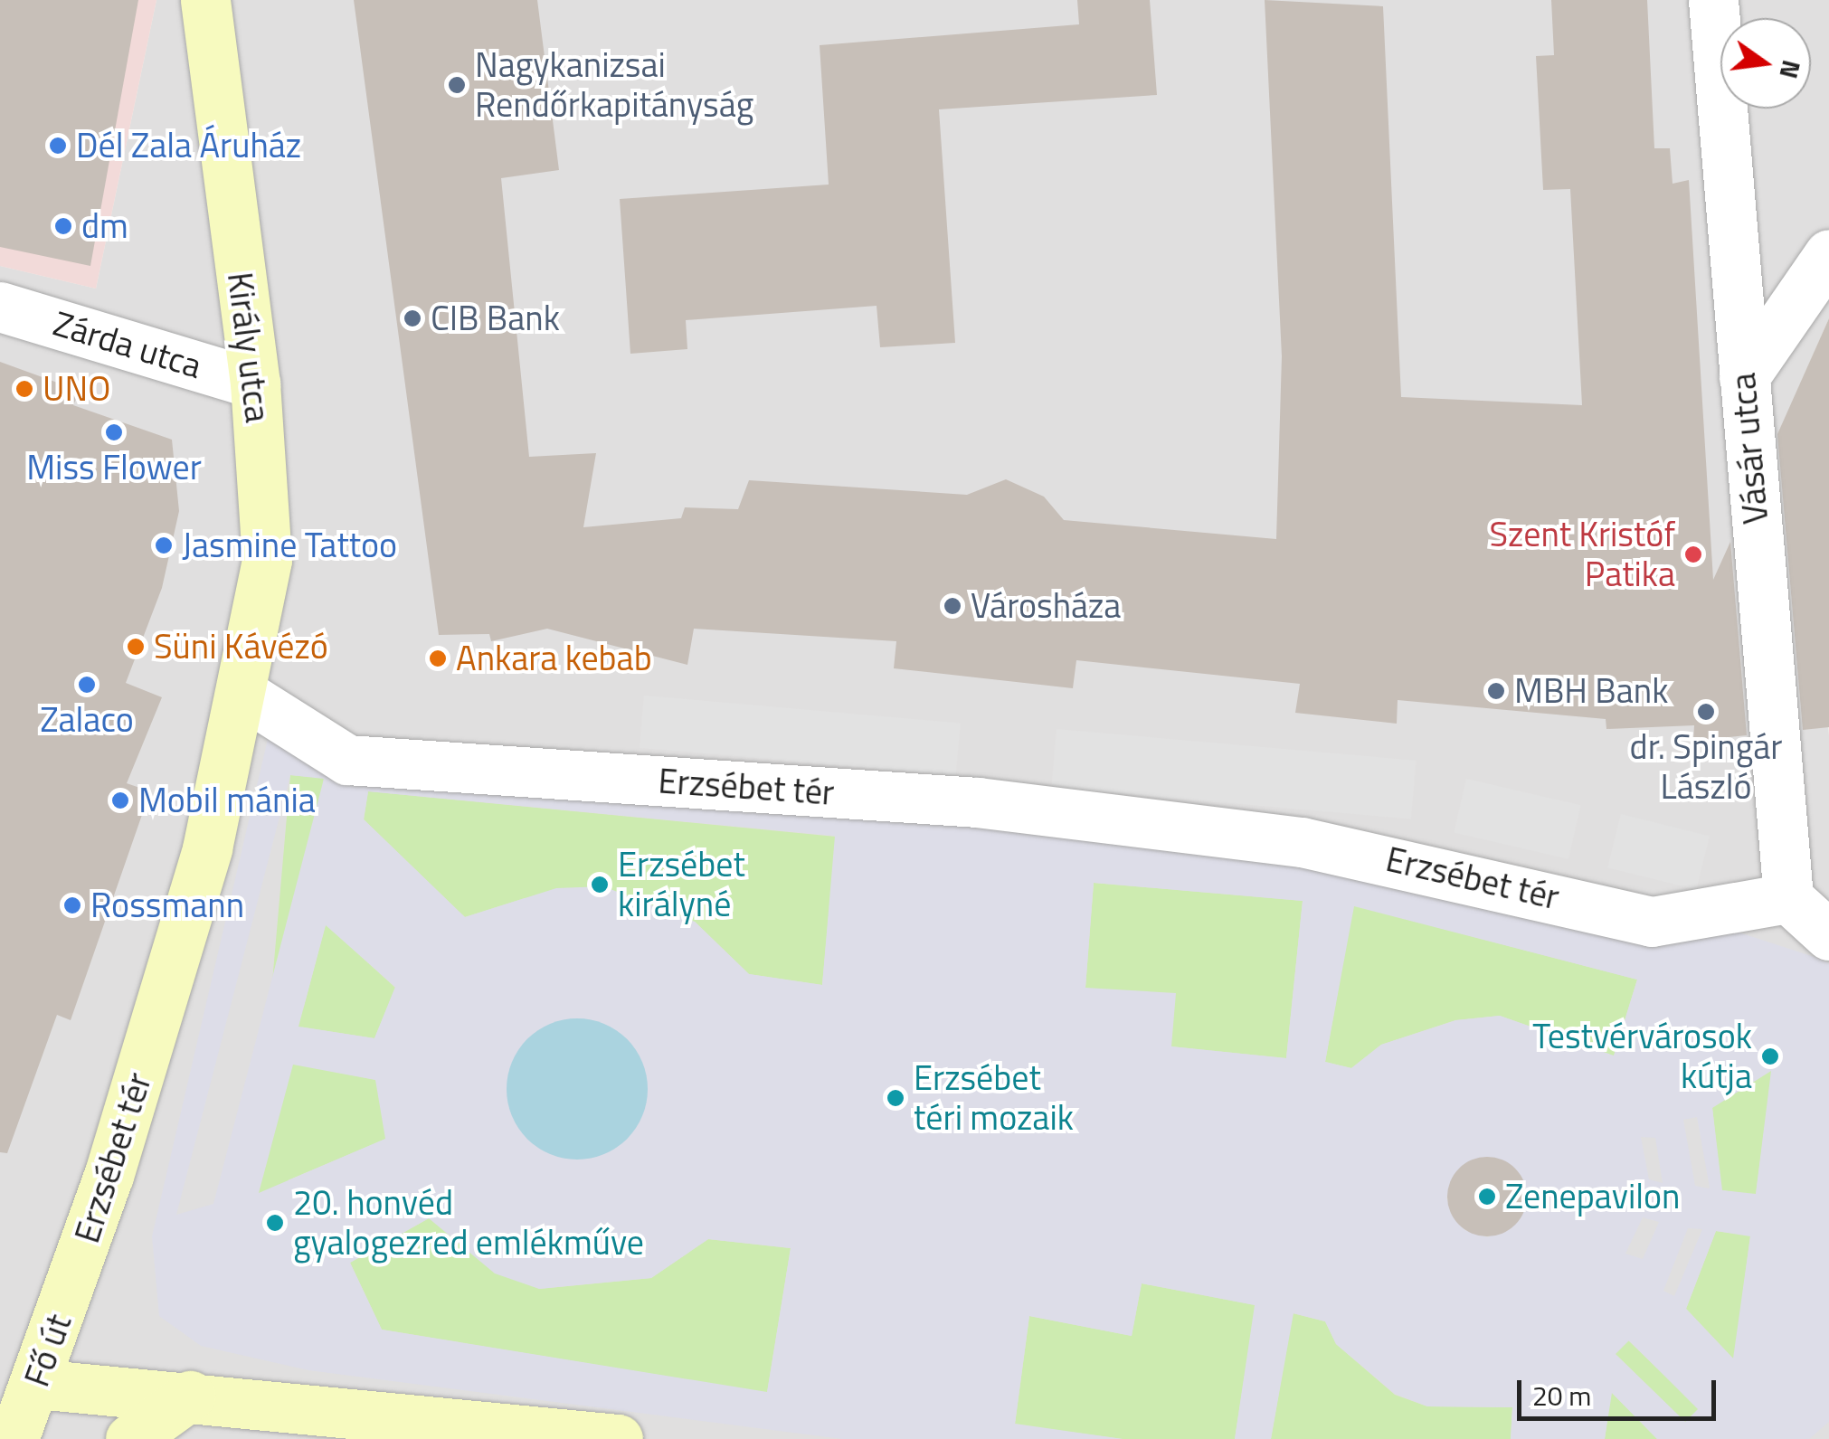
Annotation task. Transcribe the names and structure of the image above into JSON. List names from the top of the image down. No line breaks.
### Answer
{"streets":{"street":["Zárda utca","Király utca","Vásár utca","Erzsébet tér","Fő út"]},"crossings":[["Zárda utca","Király utca"],["Király utca","Erzsébet tér"],["Vásár utca","Erzsébet tér"],["Erzsébet tér","Fő út"]],"places":["Nagykanizsai Rendőrkapitányság","Dél Zala Áruház","dm","CIB Bank","UNO","Miss Flower","Jasmine Tattoo","Szent Kristóf Patika","Városháza","Süni Kávézó","Ankara kebab","Zalaco","MBH Bank","dr. Spingár László","Mobil mánia","Erzsébet királyné","Rossmann","Testvérvárosok kútja","Erzsébet téri mozaik","Zenepavilon","20. honvéd gyalogezred emlékműve"],"scale_bar":"20 m","north":"right"}
